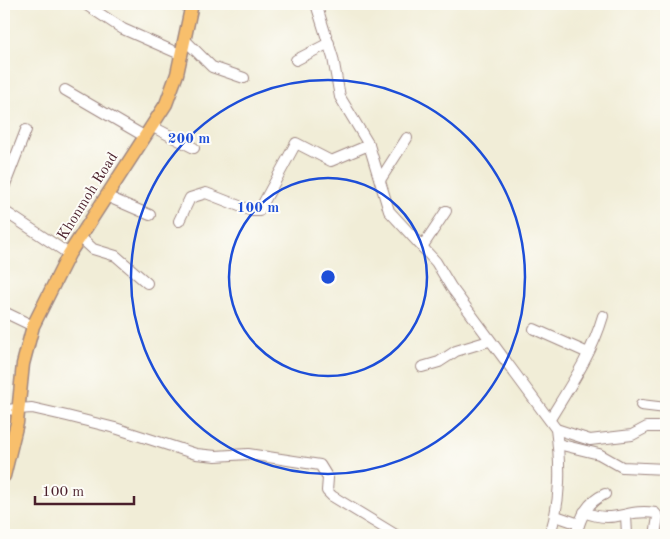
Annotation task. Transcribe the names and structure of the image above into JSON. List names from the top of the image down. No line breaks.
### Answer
{"streets":{"main road":["Khonmoh Road"]},"scale_bar":"100 m","rings":["200 m","100 m"]}
